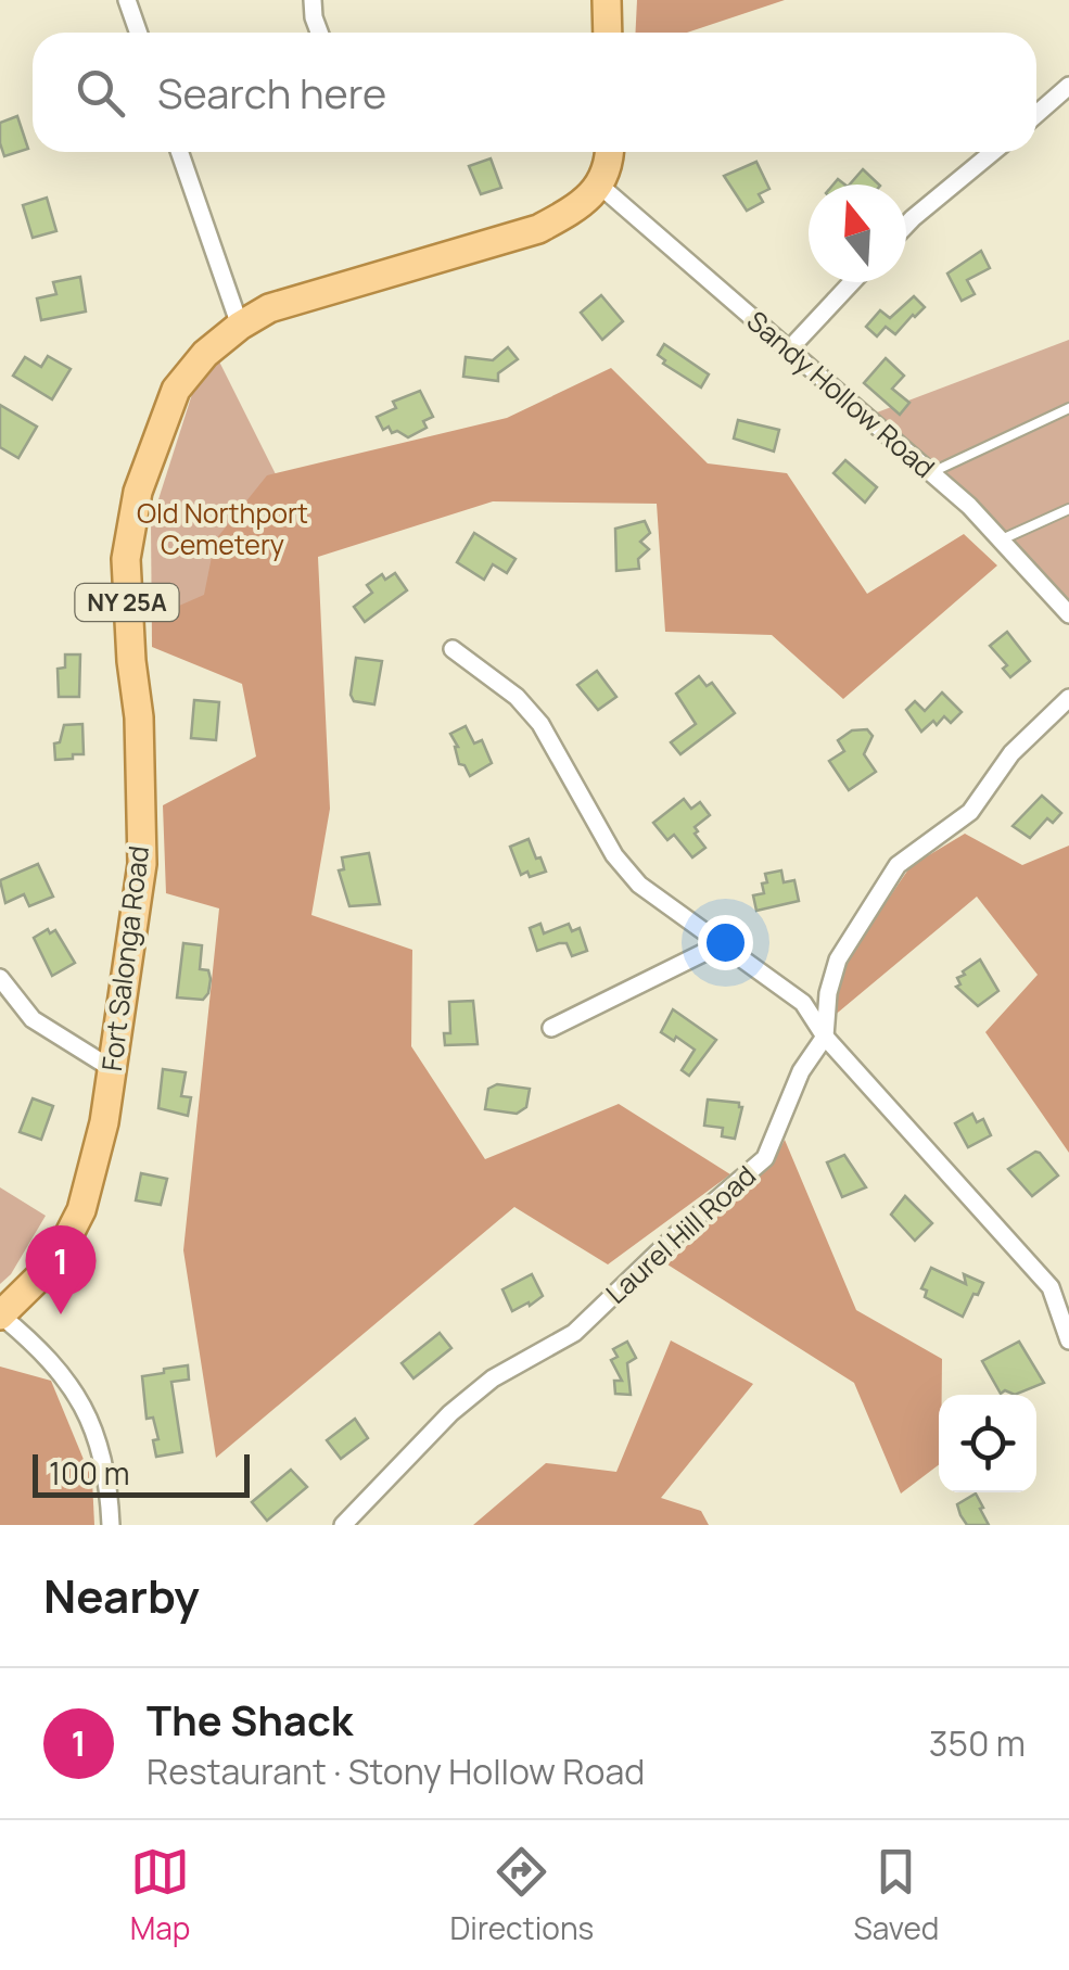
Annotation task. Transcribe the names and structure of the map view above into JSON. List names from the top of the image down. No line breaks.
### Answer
{"streets":{"main road":["NY 25A","Fort Salonga Road"],"street":["Sandy Hollow Road","Laurel Hill Road"]},"crossings":[["Sandy Hollow Road","Fort Salonga Road"]],"parks":["Old Northport Cemetery"],"scale_bar":"100 m","north":"top","page":{"search":"Search here","pins":"1","scale":"100 m","heading":"Nearby","list":[{"mark":"1","name":"The Shack","note":"Restaurant · Stony Hollow Road","value":"350 m"}],"nav":["Map","Directions","Saved"]}}
